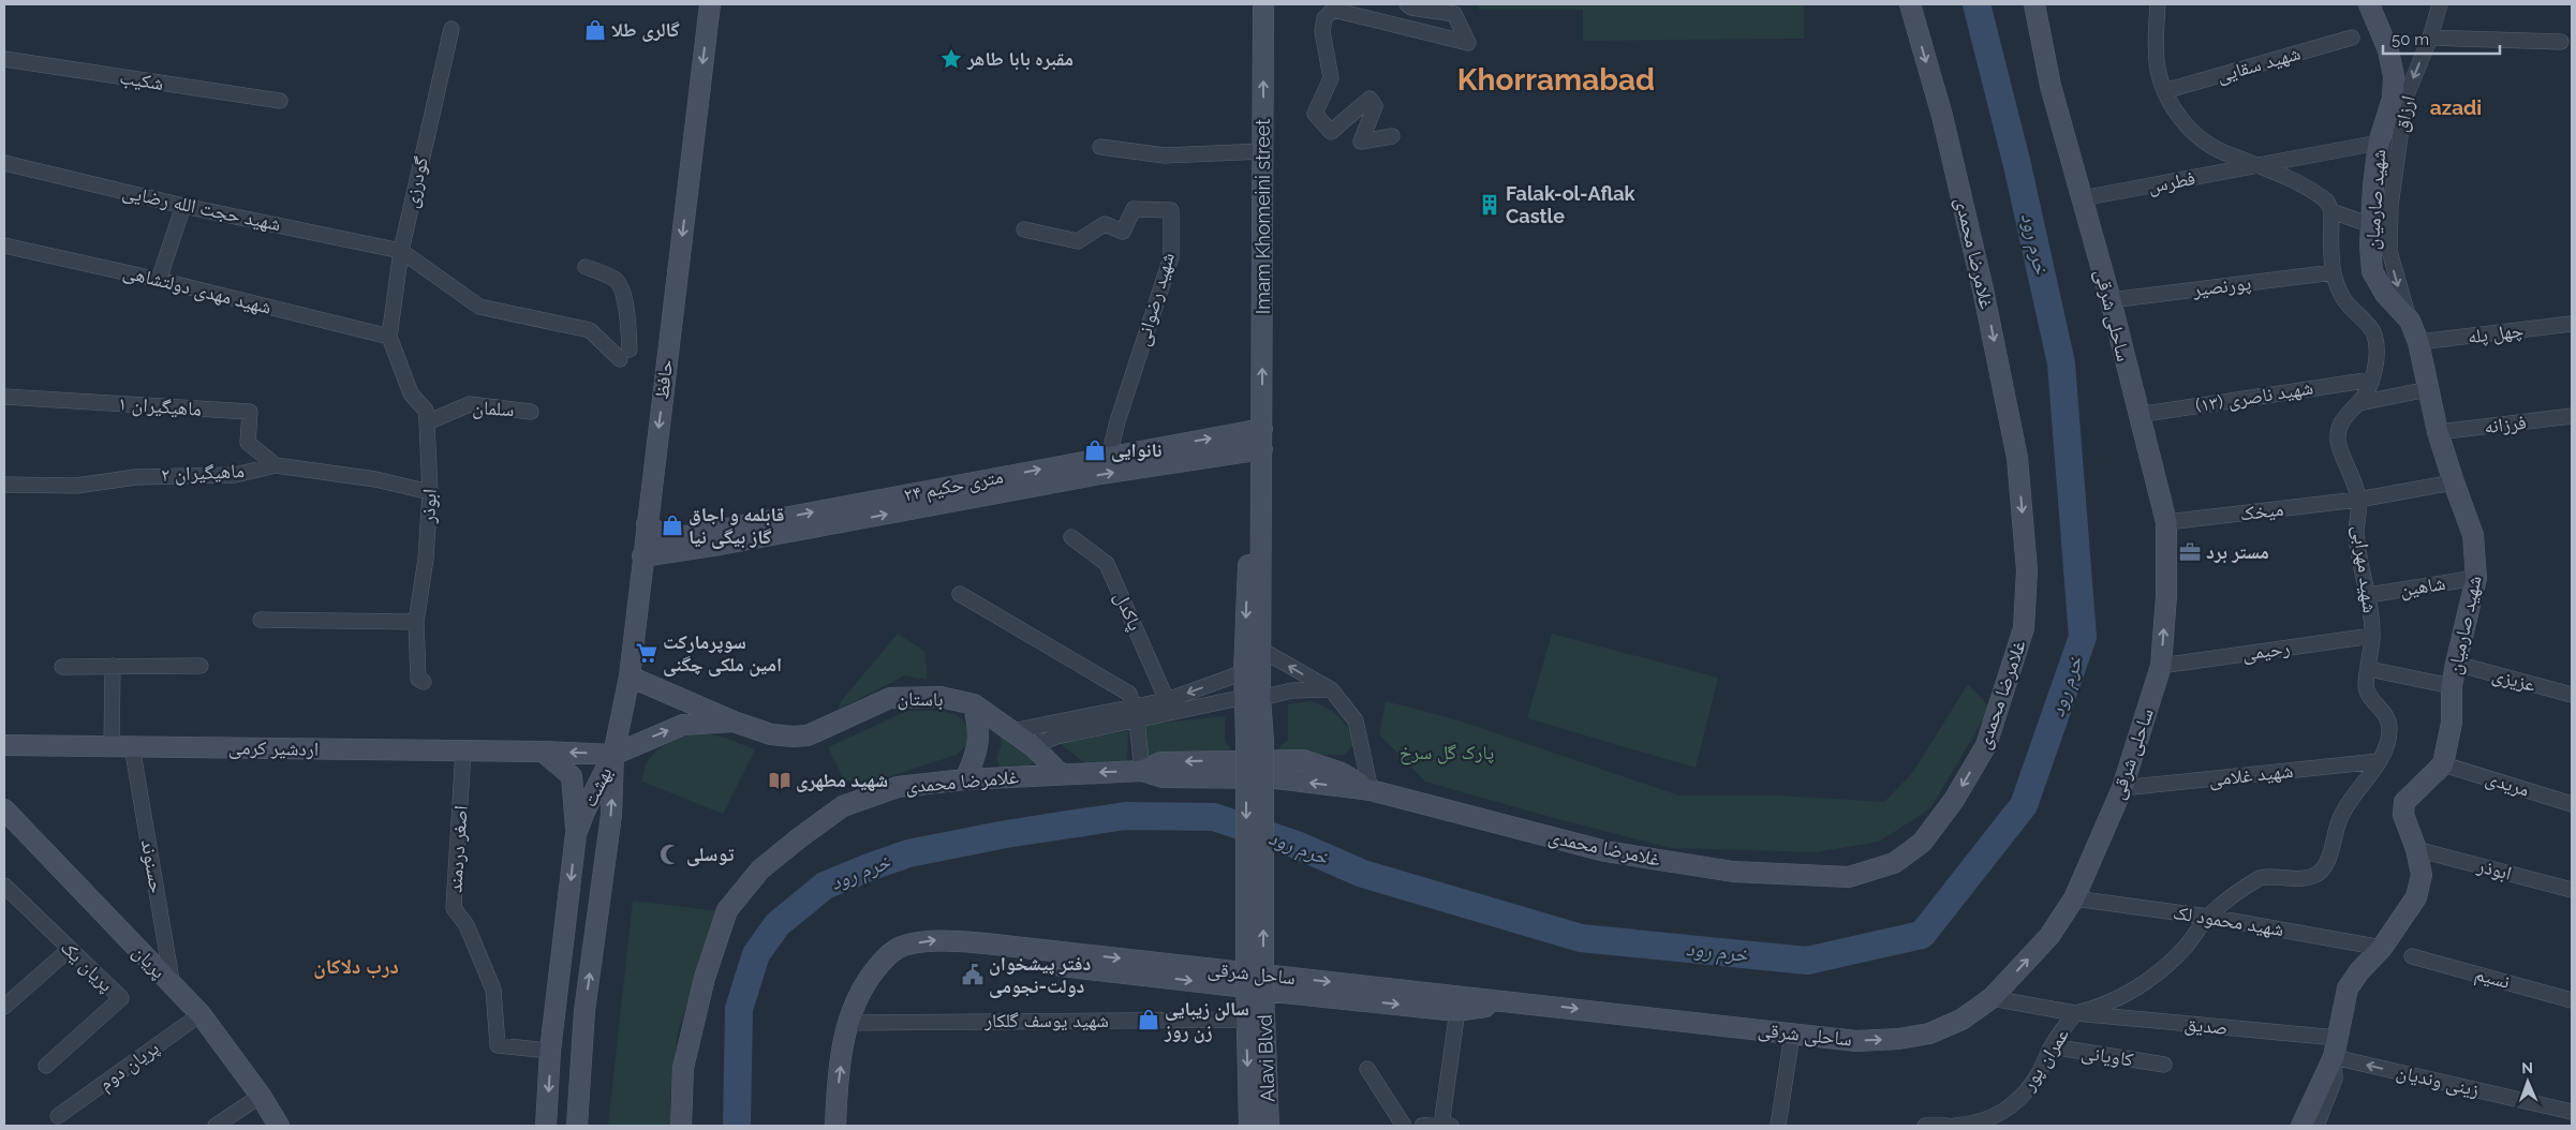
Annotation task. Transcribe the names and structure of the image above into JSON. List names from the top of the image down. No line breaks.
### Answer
{"streets":{"main road":["شهید صارمیان","Imam Khomeini street","غلامرضا محمدی","ساحلی شرقی","حافظ","۲۴ متری حکیم","باستان","اردشیر کرمی","بهشت","پریان","ساحل شرقی","Alavi Blvd"],"street":["شهید سقایی","شکیب","ارزاق","گودرزی","فطرس","شهید حجت الله رضایی","پورنصیر","شهید مهدی دولتشاهی","شهید رضوانی","چهل پله","شهید ناصری (۱۳)","ماهیگیران ۱","سلمان","فرزانه","ماهیگیران ۲","ابوذر","میخک","شهید مهرابی","شاهين","پاکدل","رحیمی","عزیزی","شهید غلامی","مریدی","اصغر دردمند","حسنوند","شهید محمود لک","پریان یک","نسیم","شهید یوسف گلکار","صدیق","کاویانی","عمران پور","پریان دوم","زینی وندیان"]},"crossings":[["ارزاق","شهید صارمیان"],["گودرزی","شهید حجت الله رضایی"],["گودرزی","شهید مهدی دولتشاهی"],["گودرزی","ابوذر"],["فطرس","شهید صارمیان"],["فطرس","ساحلی شرقی"],["شهید صارمیان","چهل پله"],["شهید صارمیان","فرزانه"],["شهید صارمیان","میخک"],["شهید صارمیان","شاهين"],["شهید صارمیان","عزیزی"],["شهید صارمیان","مریدی"],["Imam Khomeini street","۲۴ متری حکیم"],["Imam Khomeini street","Alavi Blvd"],["غلامرضا محمدی","باستان"],["پورنصیر","ساحلی شرقی"],["پورنصیر","شهید مهرابی"],["شهید مهدی دولتشاهی","ابوذر"],["شهید رضوانی","۲۴ متری حکیم"],["ساحلی شرقی","شهید ناصری (۱۳)"],["ساحلی شرقی","میخک"],["ساحلی شرقی","رحیمی"],["ساحلی شرقی","شهید غلامی"],["ساحلی شرقی","شهید محمود لک"],["ساحلی شرقی","ساحل شرقی"],["ساحلی شرقی","صدیق"],["حافظ","۲۴ متری حکیم"],["حافظ","باستان"],["حافظ","اردشیر کرمی"],["حافظ","بهشت"],["شهید ناصری (۱۳)","شهید مهرابی"],["ماهیگیران ۱","ماهیگیران ۲"],["سلمان","ابوذر"],["ماهیگیران ۲","ابوذر"],["میخک","شهید مهرابی"],["شهید مهرابی","شاهين"],["شهید مهرابی","رحیمی"],["شهید مهرابی","شهید غلامی"],["شهید مهرابی","شهید محمود لک"],["شهید مهرابی","صدیق"],["شهید مهرابی","عمران پور"],["باستان","اردشیر کرمی"],["باستان","بهشت"],["اردشیر کرمی","بهشت"],["اردشیر کرمی","اصغر دردمند"],["اردشیر کرمی","حسنوند"],["بهشت","اصغر دردمند"],["حسنوند","پریان"],["پریان","پریان دوم"],["شهید یوسف گلکار","Alavi Blvd"],["صدیق","عمران پور"],["صدیق","زینی وندیان"],["کاویانی","عمران پور"]],"one_way":["ارزاق","ساحلی شرقی","حافظ","۲۴ متری حکیم","زینی وندیان"],"districts":["Khorramabad","azadi","درب دلاکان"],"water":["خرم رود"],"parks":["پارک گل سرخ"],"places":{"shop":["گالری طلا","نانوایی","قابلمه و اجاق گاز بیگی نیا","سالن زیبایی زن روز"],"place":["مقبره بابا طاهر"],"building":["Falak-ol-Aflak Castle"],"office":["مستر برد"],"supermarket":["سوپرمارکت امین ملکی چگنی"],"library":["شهید مطهری"],"mosque":["توسلی"],"public building":["دفتر پیشخوان دولت-نجومی"]},"scale_bar":"50 m","north":"top"}
